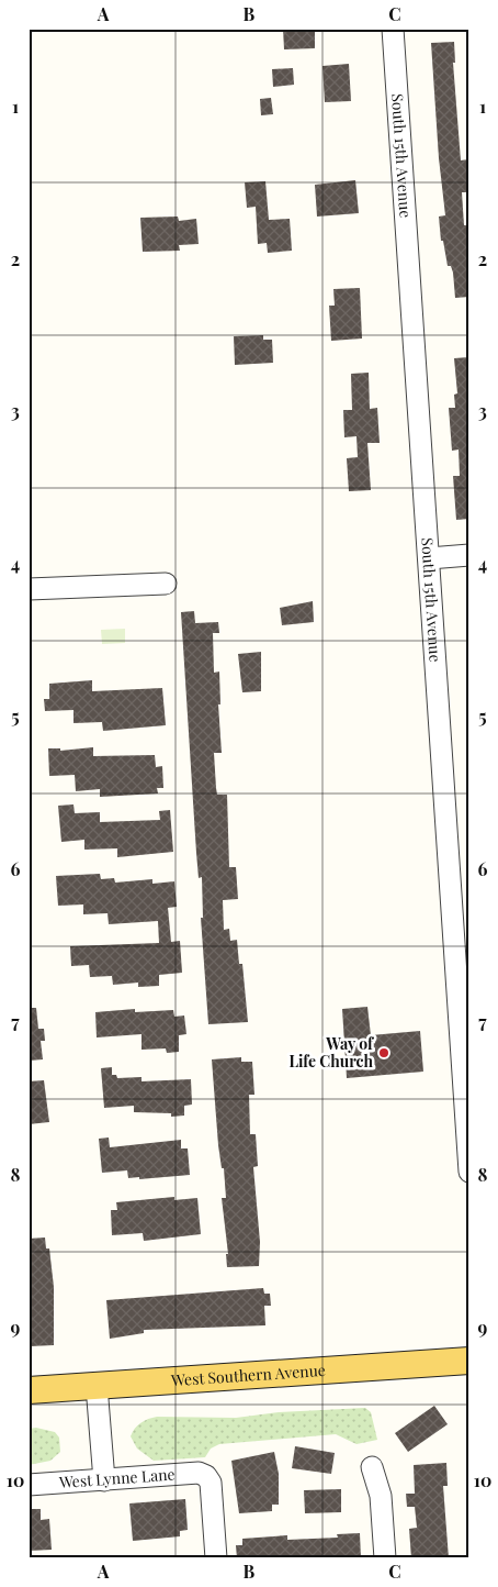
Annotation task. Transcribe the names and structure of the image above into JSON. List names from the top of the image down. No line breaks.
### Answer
{"streets":{"main road":["West Southern Avenue"],"street":["South 15th Avenue","West Lynne Lane"]},"places":["Way of Life Church"],"grid":{"columns":["A","B","C"],"rows":["1","2","3","4","5","6","7","8","9","10"]}}
